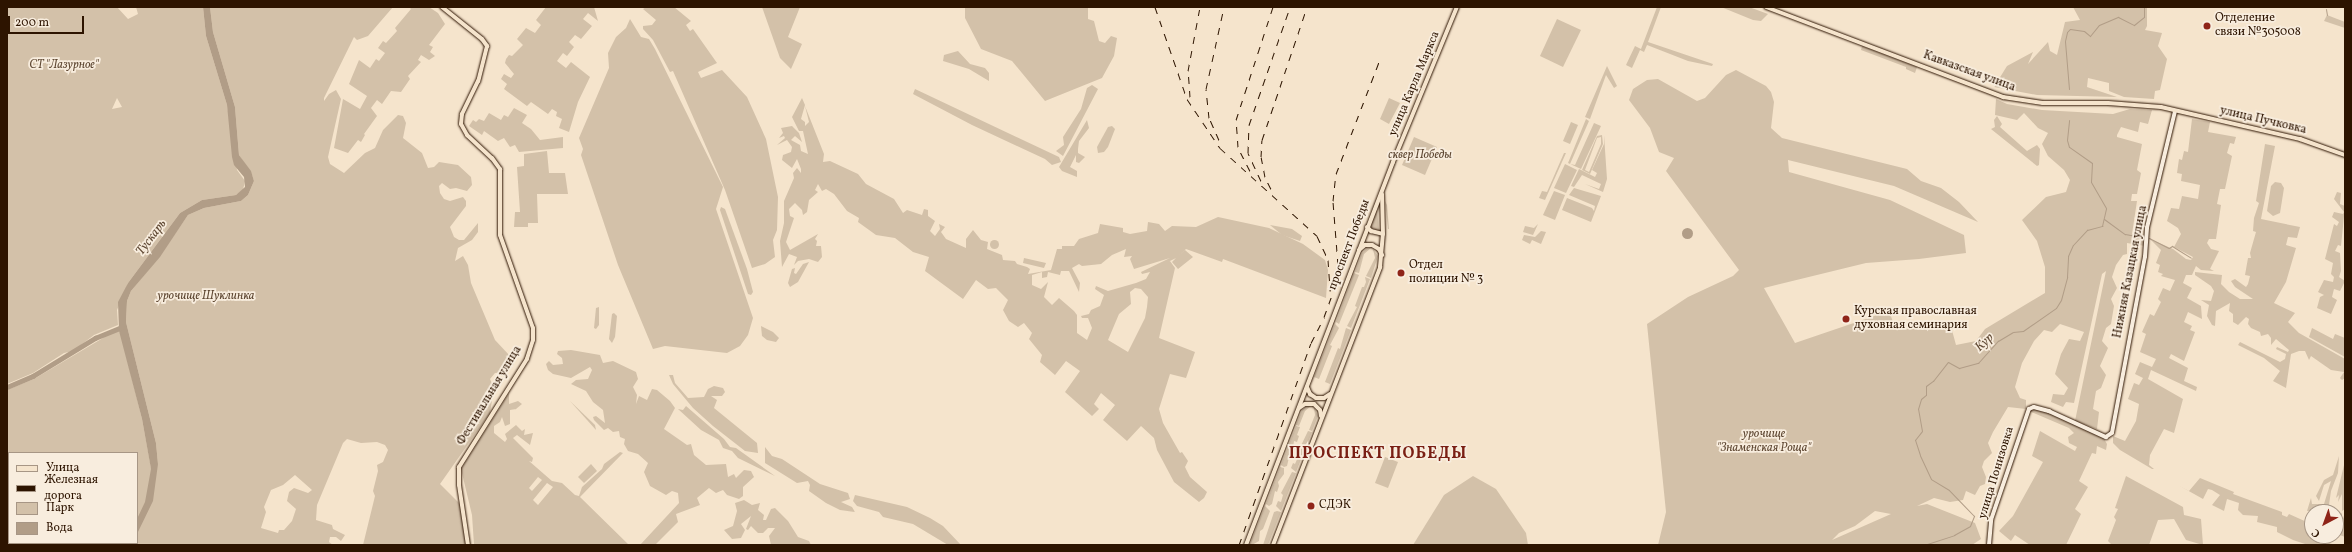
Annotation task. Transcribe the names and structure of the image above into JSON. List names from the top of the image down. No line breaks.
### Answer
{"streets":{"main road":["Кавказская улица","улица Карла Маркса","улица Пучковка","проспект Победы","Нижняя Казацкая улица","Фестивальная улица","улица Понизовка"]},"crossings":[["Кавказская улица","улица Пучковка"],["Кавказская улица","Нижняя Казацкая улица"],["улица Карла Маркса","проспект Победы"],["улица Пучковка","Нижняя Казацкая улица"],["Нижняя Казацкая улица","улица Понизовка"]],"districts":["ПРОСПЕКТ ПОБЕДЫ"],"water":["Тускарь","Кур"],"parks":["СТ \"Лазурное\"","сквер Победы","урочище Шуклинка","урочище \"Знаменская Роща\""],"places":["Отделение связи №305008","Отдел полиции № 3","Курская православная духовная семинария","СДЭК"],"legend":["Улица","Железная дорога","Парк","Вода"],"scale_bar":"200 m","north":"bottom left"}
